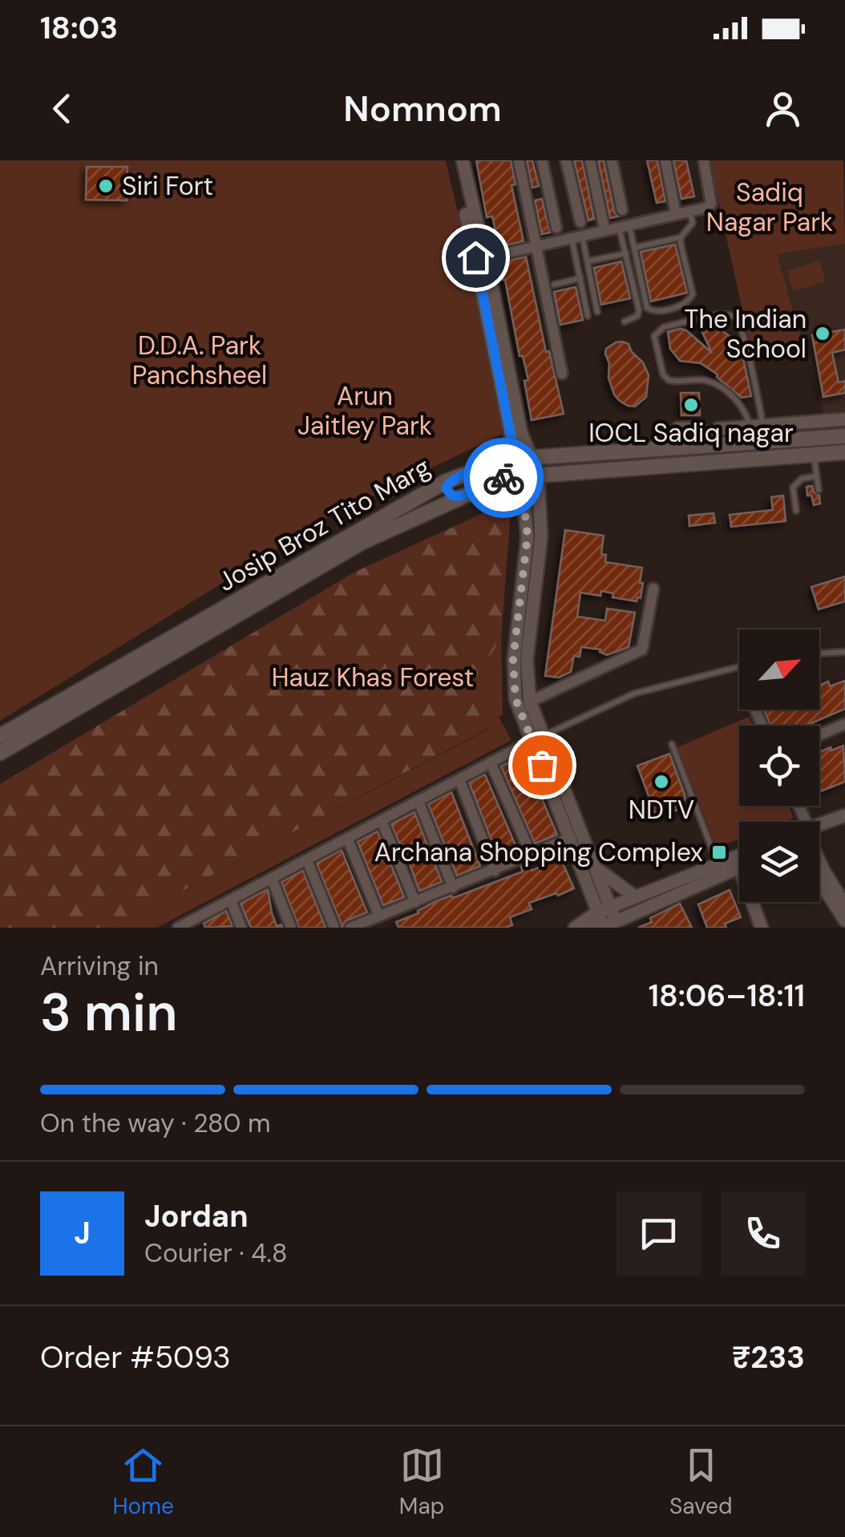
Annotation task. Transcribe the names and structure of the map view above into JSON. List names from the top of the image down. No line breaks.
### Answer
{"streets":{"main road":["Josip Broz Tito Marg"]},"parks":["Sadiq Nagar Park","D.D.A. Park Panchsheel","Arun Jaitley Park","Hauz Khas Forest"],"places":{"other":["Siri Fort","The Indian School","IOCL Sadiq nagar","NDTV"],"transit":["Archana Shopping Complex"]},"north":"top right","page":{"status":"18:03","header":"Nomnom","heading":["3 min","Arriving in","18:06–18:11"],"panel":["Jordan","Courier · 4.8","Order #5093","₹233"],"bar":"On the way · 280 m","round":"J","tabs":["Home","Map","Saved"]}}
